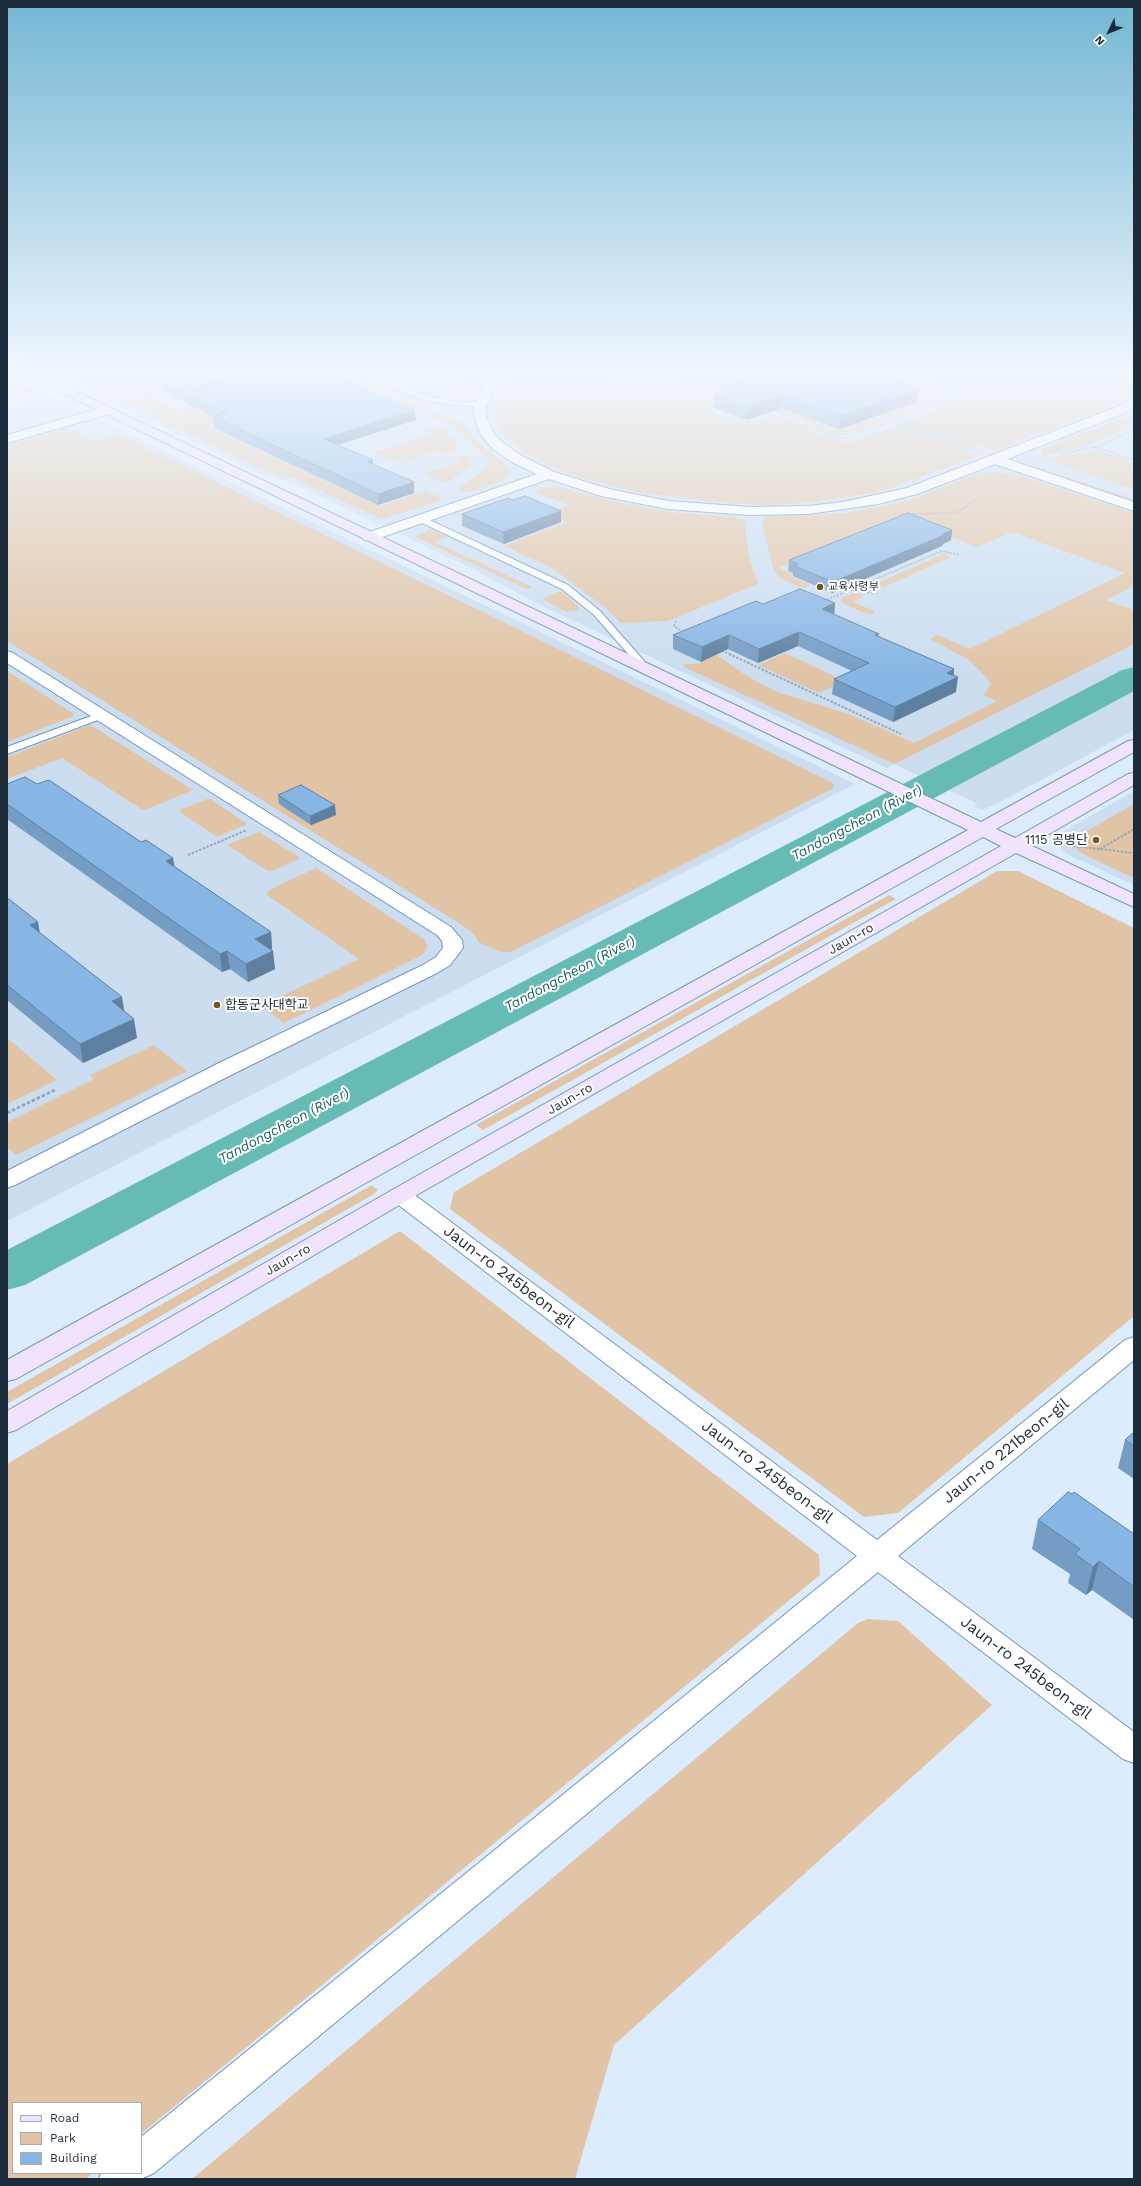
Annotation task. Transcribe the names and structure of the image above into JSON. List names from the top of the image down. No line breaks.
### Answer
{"streets":{"street":["Jaun-ro","Jaun-ro 245beon-gil","Jaun-ro 221beon-gil"]},"crossings":[["Jaun-ro","Jaun-ro 245beon-gil"],["Jaun-ro 245beon-gil","Jaun-ro 221beon-gil"]],"water":["Tandongcheon (River)"],"places":["교육사령부","1115 공병단","합동군사대학교"],"legend":["Road","Park","Building"],"north":"bottom left"}
